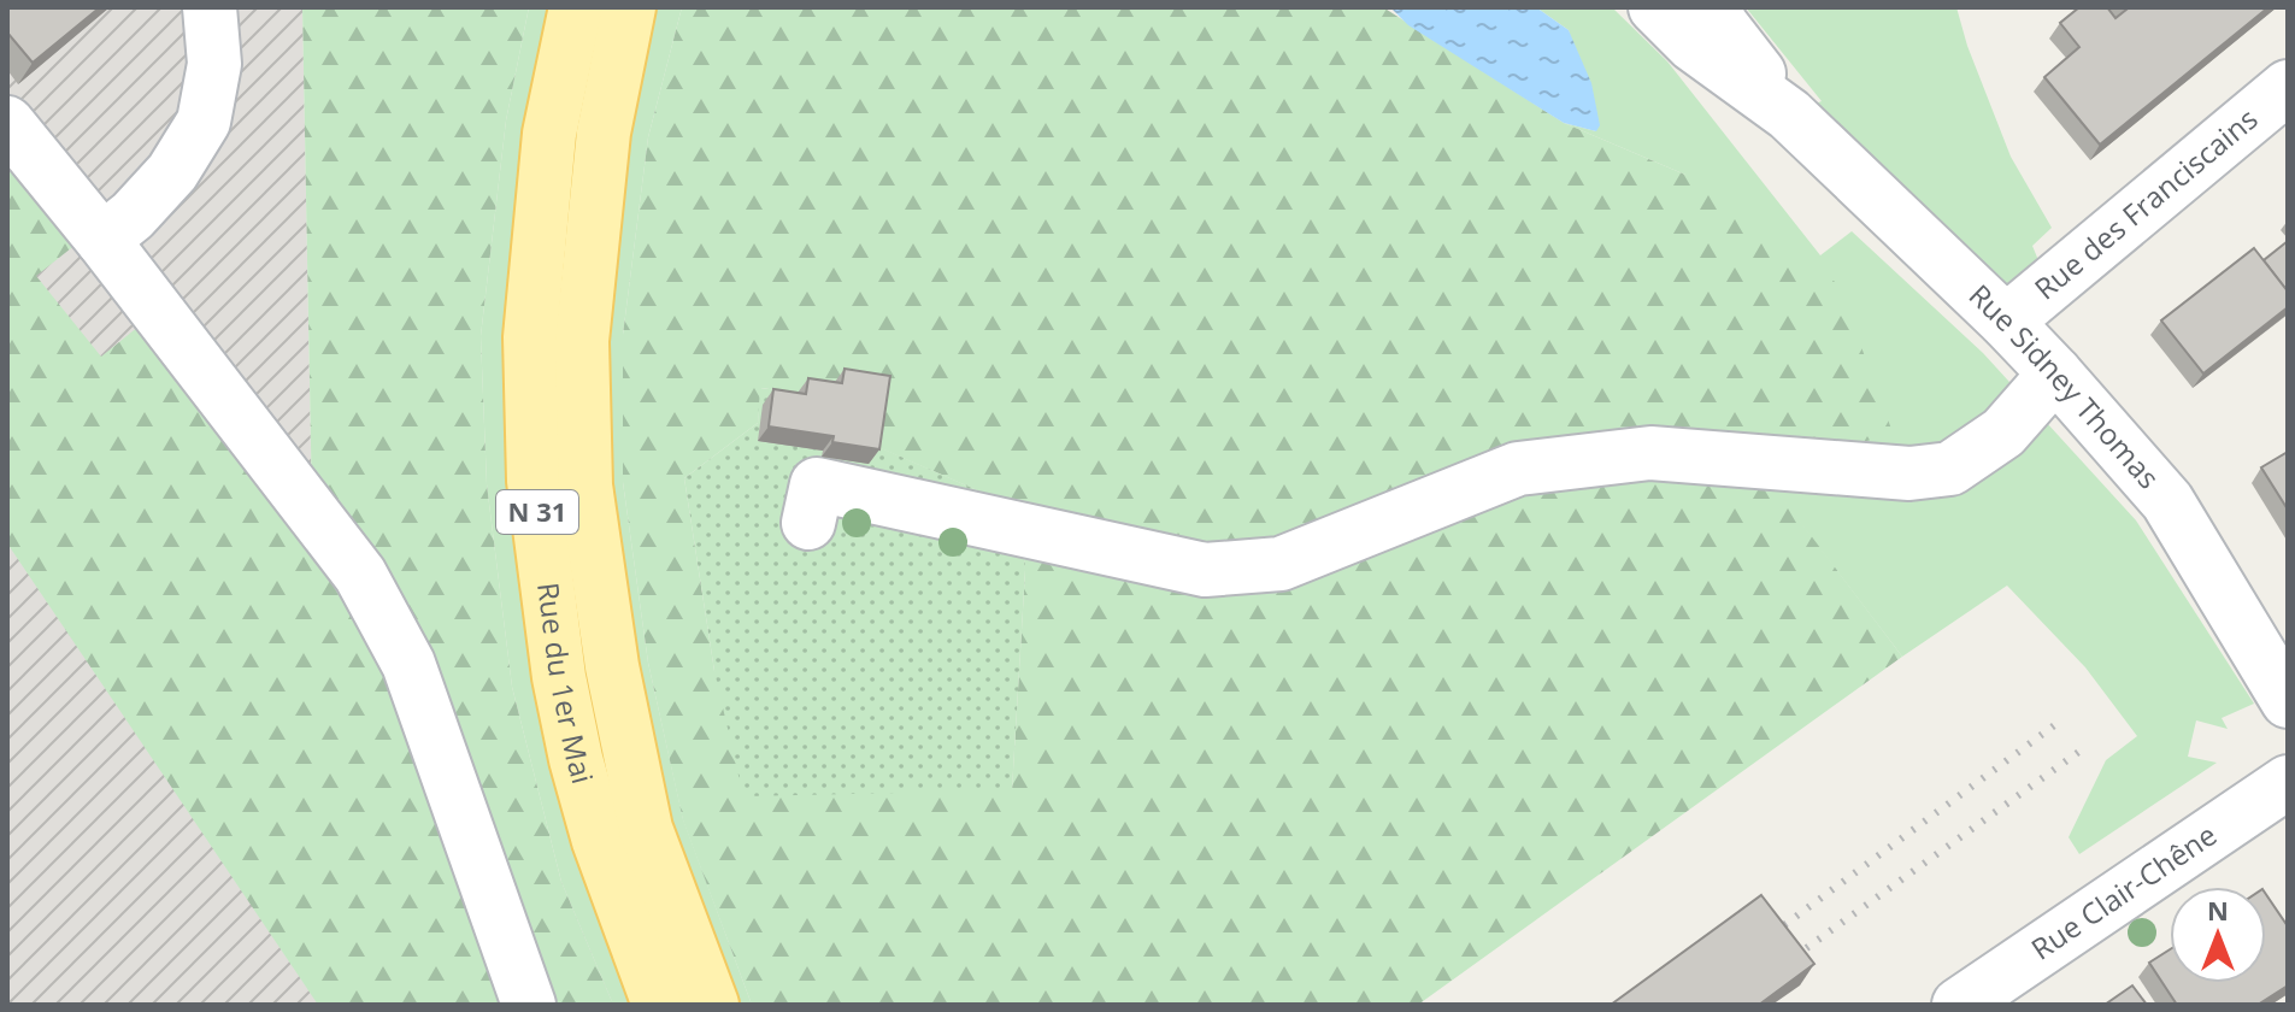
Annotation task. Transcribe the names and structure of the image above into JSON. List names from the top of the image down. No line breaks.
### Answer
{"streets":{"main road":["N 31","Rue du 1er Mai"],"street":["Rue des Franciscains","Rue Sidney Thomas","Rue Clair-Chêne"]},"crossings":[["Rue des Franciscains","Rue Sidney Thomas"]],"north":"top"}
